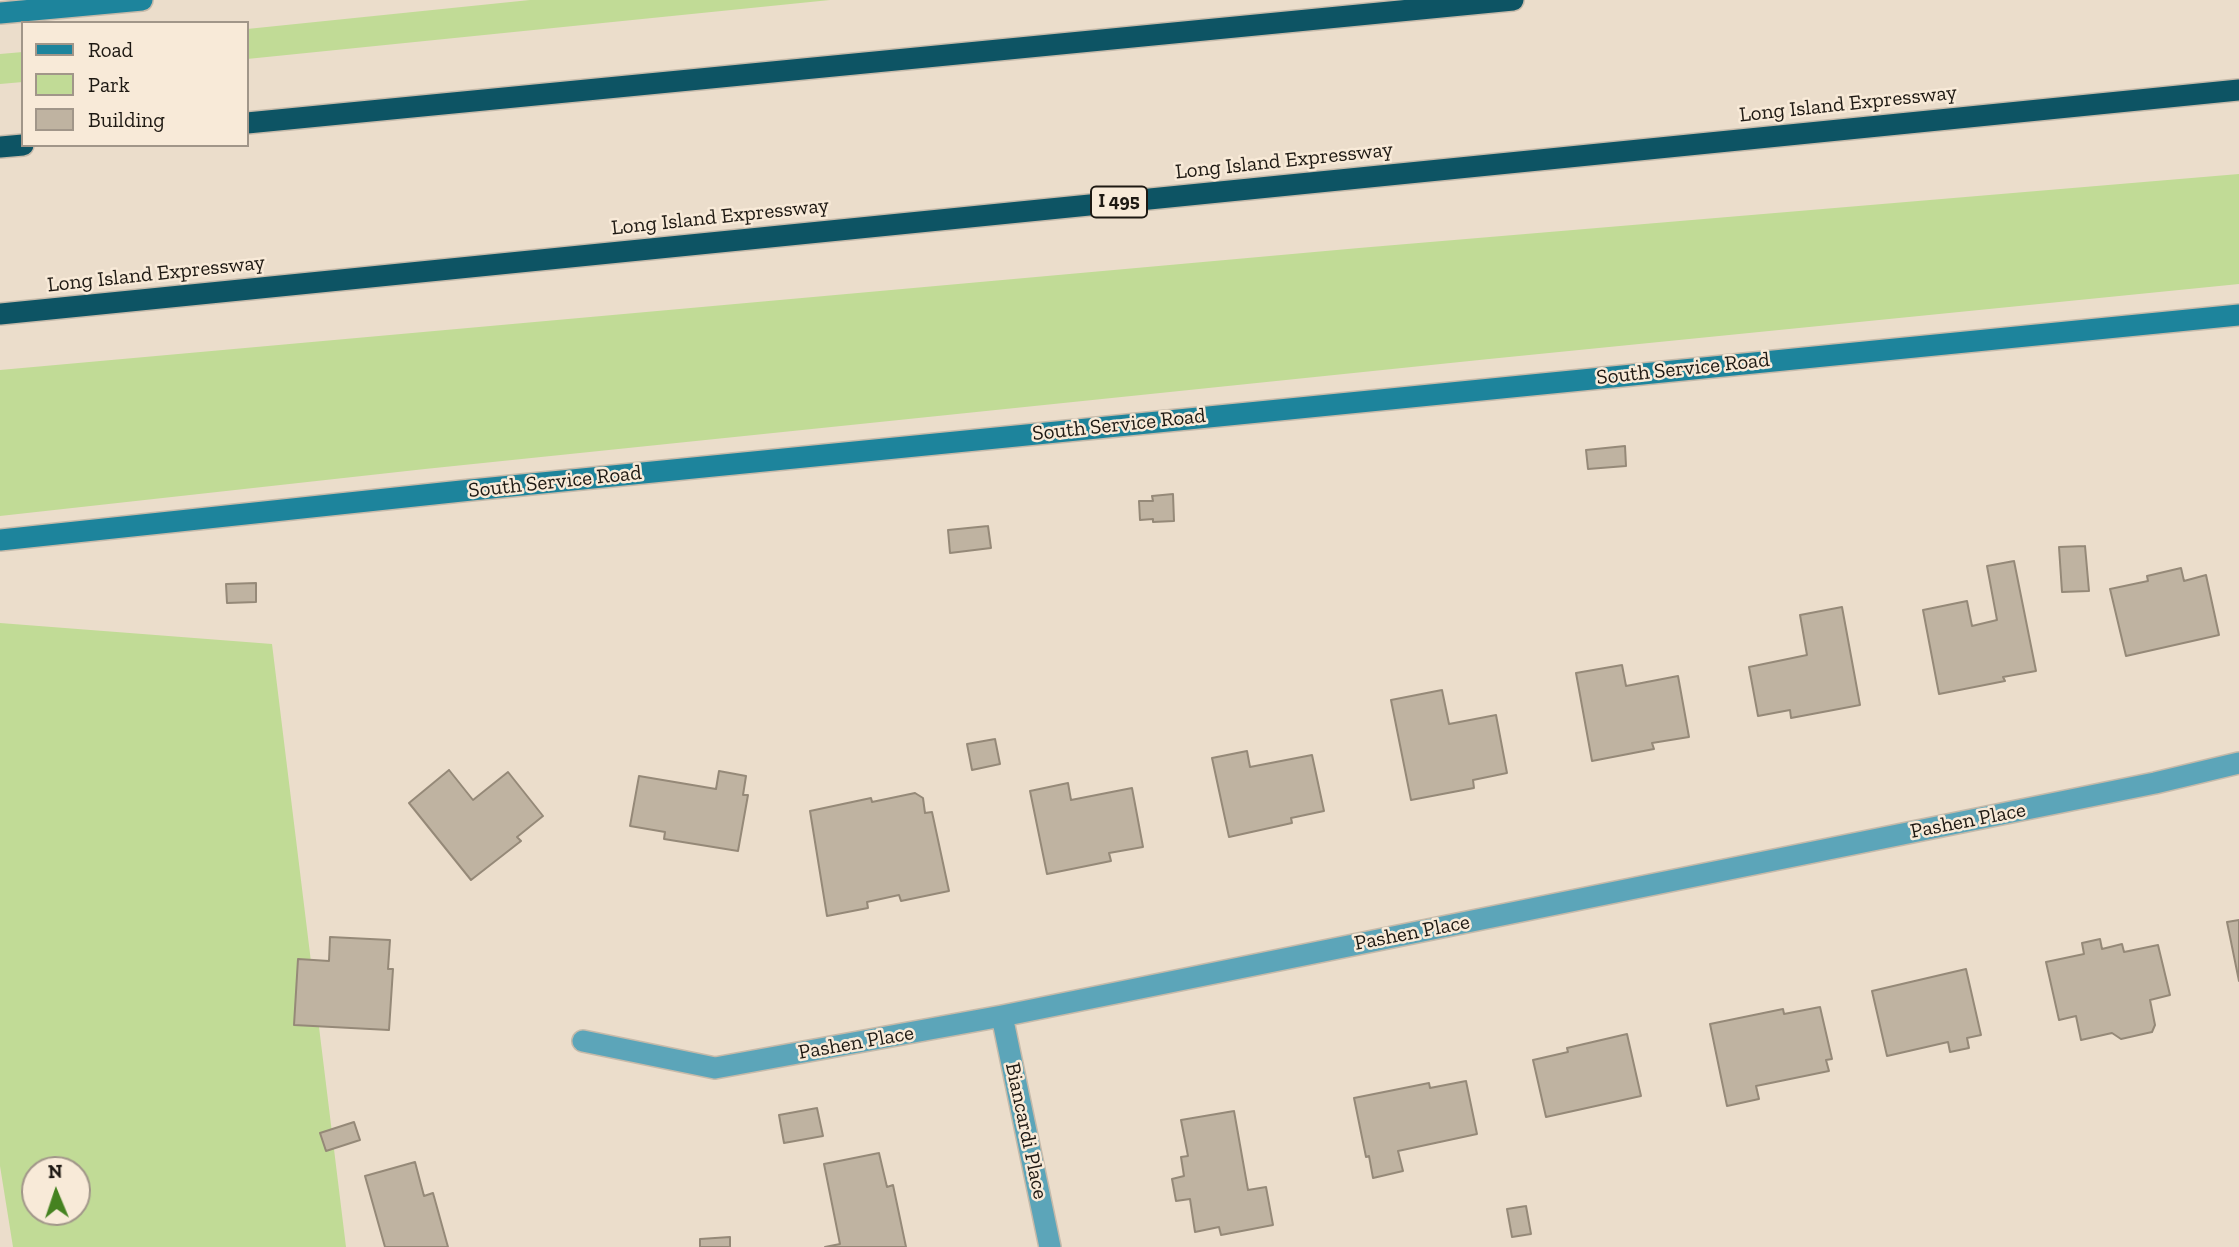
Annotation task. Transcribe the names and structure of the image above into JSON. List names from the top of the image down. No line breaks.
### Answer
{"streets":{"highway":["Long Island Expressway","I 495"],"main road":["South Service Road"],"street":["Pashen Place","Biancardi Place"]},"crossings":[["Pashen Place","Biancardi Place"]],"legend":["Road","Park","Building"],"north":"top"}
